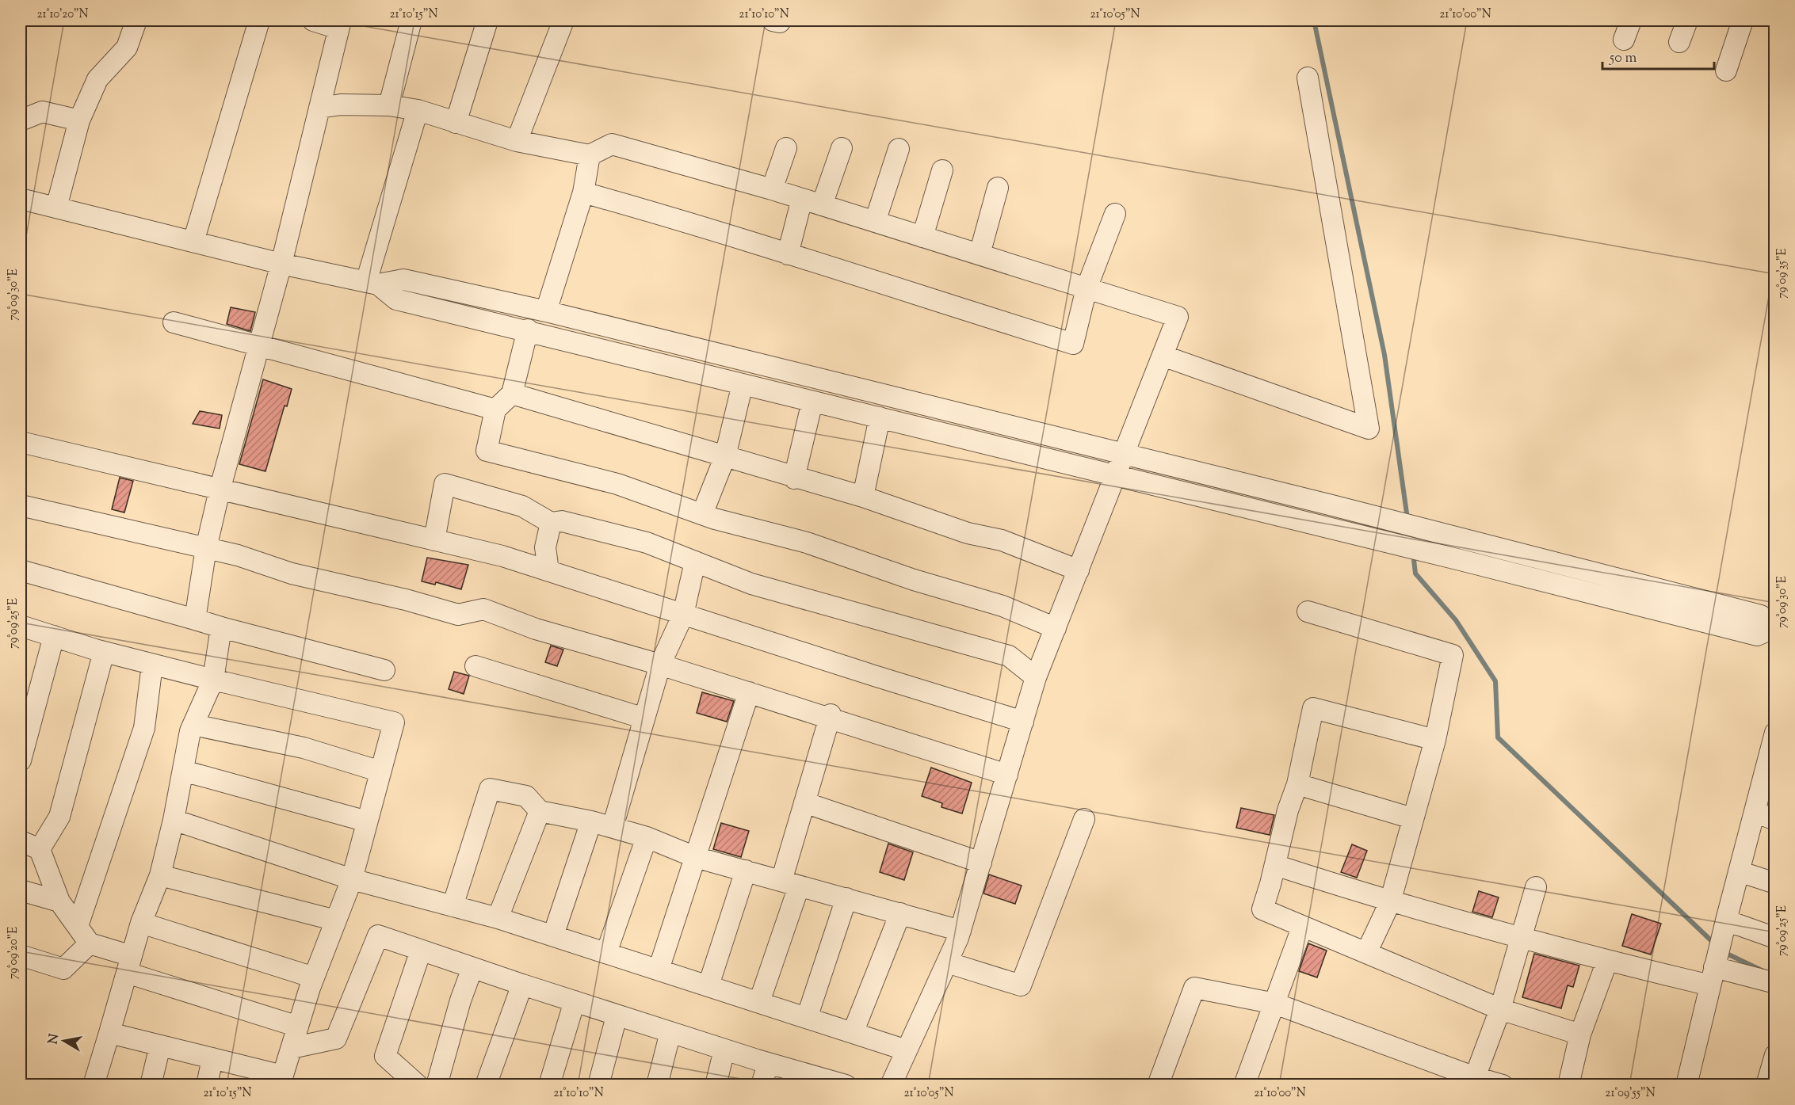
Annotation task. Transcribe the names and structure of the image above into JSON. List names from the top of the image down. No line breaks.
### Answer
{"scale_bar":"50 m","north":"left","coordinates":["21°10'20\"N","21°10'15\"N","21°10'10\"N","21°10'05\"N","21°10'00\"N","79°09'35\"E","79°09'30\"E","79°09'25\"E","79°09'20\"E","21°09'55\"N"]}
